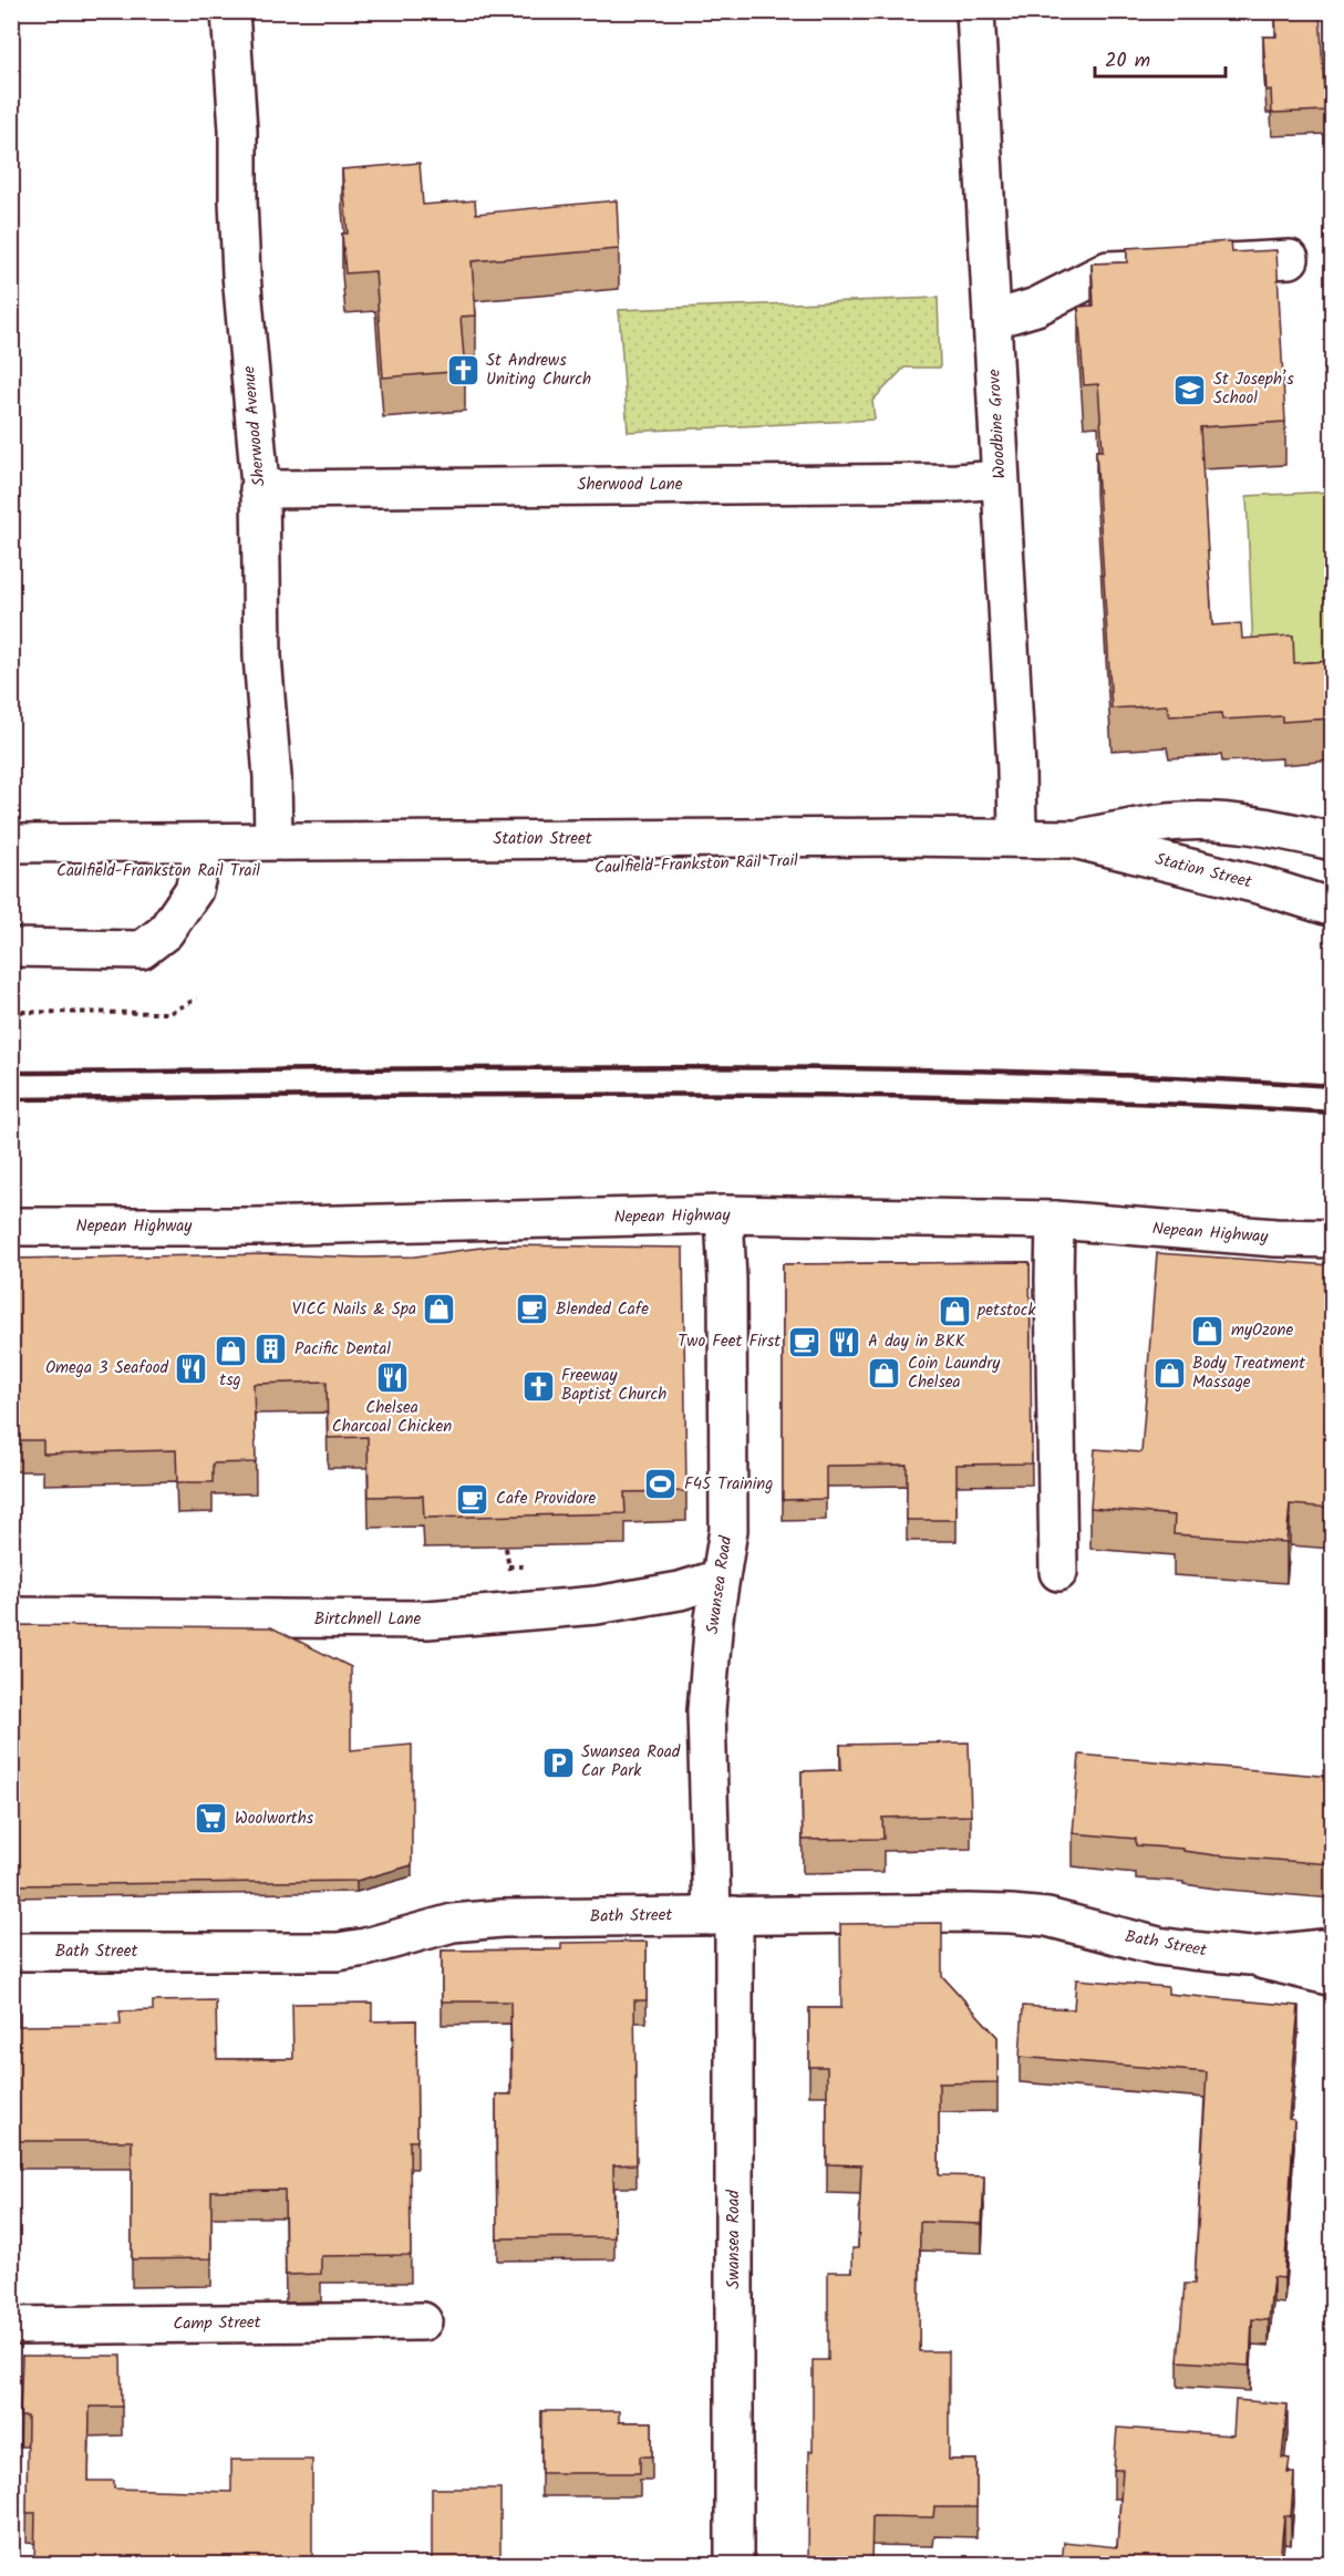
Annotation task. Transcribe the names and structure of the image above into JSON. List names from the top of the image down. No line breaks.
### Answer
{"streets":{"main road":["Woodbine Grove","Sherwood Avenue","Sherwood Lane","Station Street","Nepean Highway","Swansea Road","Birtchnell Lane","Bath Street","Camp Street"]},"crossings":[["Woodbine Grove","Sherwood Lane"],["Woodbine Grove","Station Street"],["Sherwood Avenue","Sherwood Lane"],["Sherwood Avenue","Station Street"],["Nepean Highway","Swansea Road"],["Swansea Road","Birtchnell Lane"],["Swansea Road","Bath Street"]],"places":{"church":["St Andrews Uniting Church","Freeway Baptist Church"],"school or university":["St Joseph’s School"],"shop":["VICC Nails & Spa","petstock","myOzone","tsg","Coin Laundry Chelsea","Body Treatment Massage"],"cafe":["Blended Cafe","Two Feet First","Cafe Providore"],"restaurant":["A day in BKK","Omega 3 Seafood","Chelsea Charcoal Chicken"],"building":["Pacific Dental"],"sports":["F45 Training"],"parking":["Swansea Road Car Park"],"supermarket":["Woolworths"]},"scale_bar":"20 m"}
